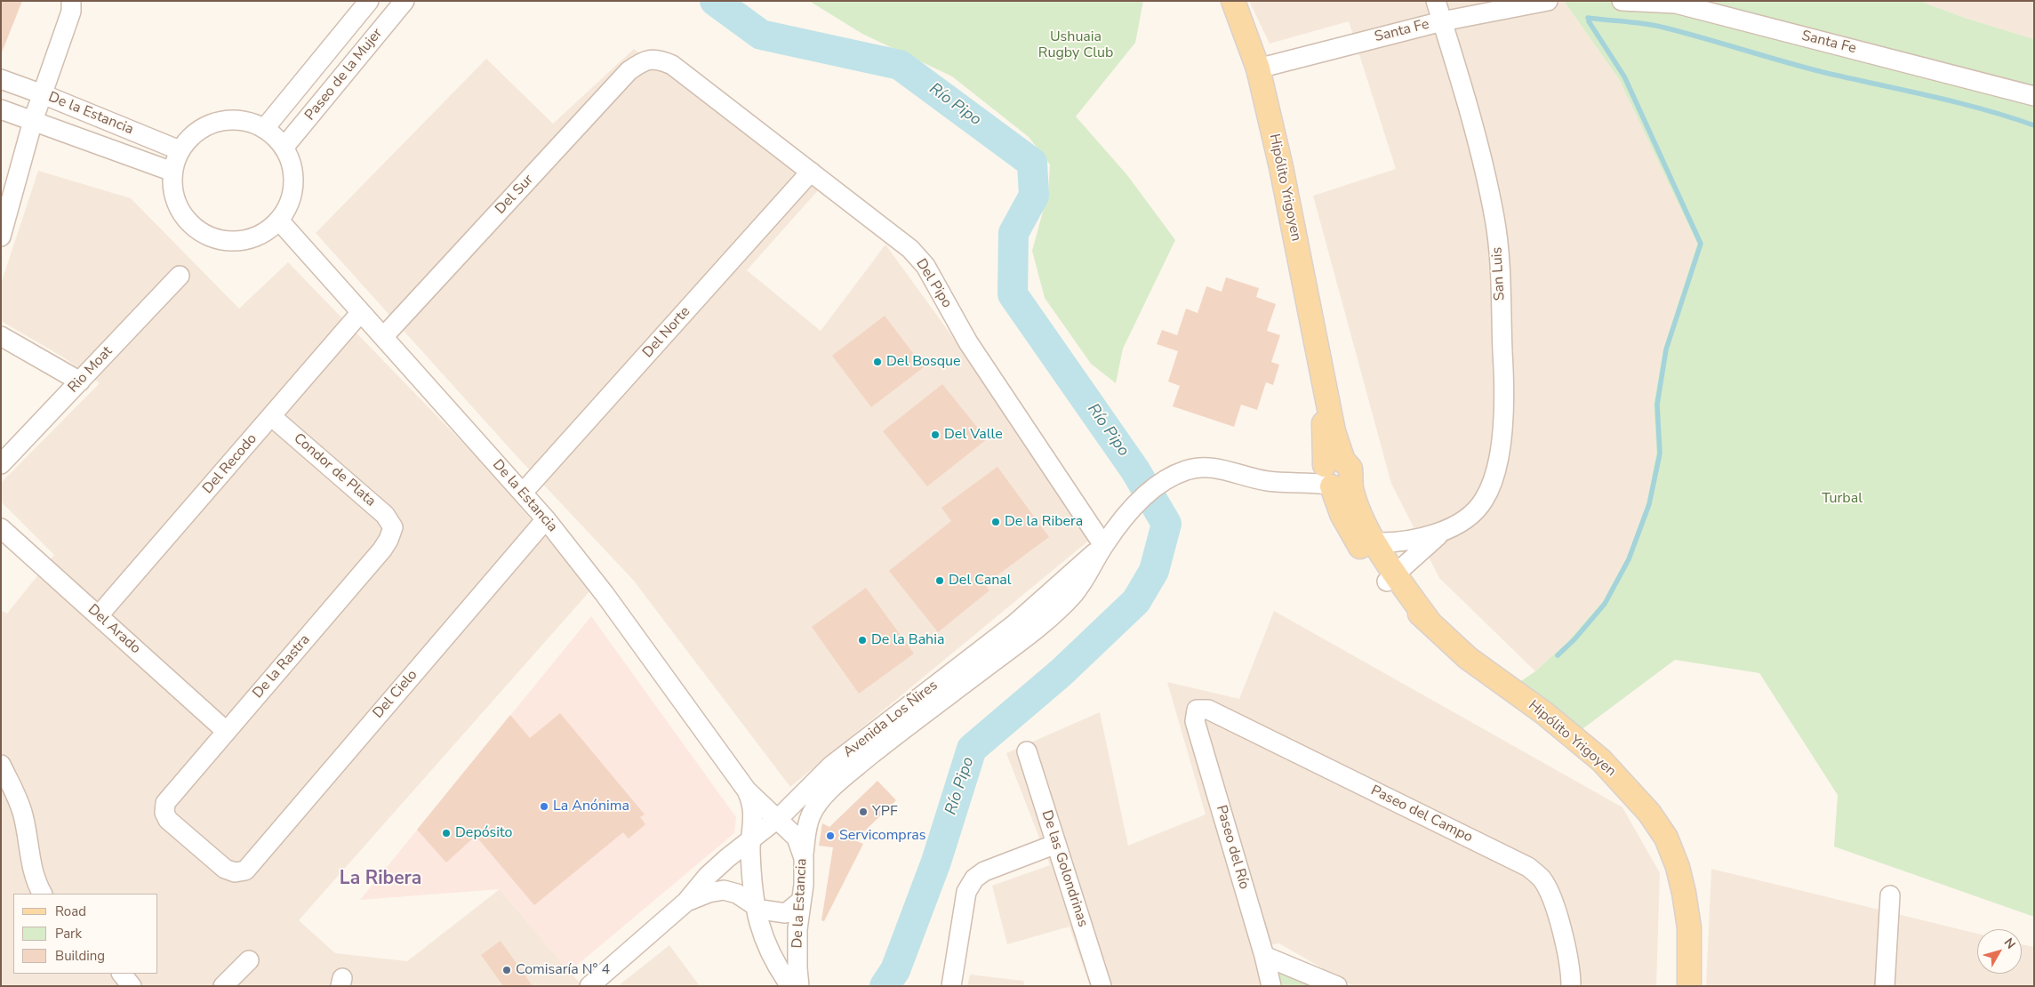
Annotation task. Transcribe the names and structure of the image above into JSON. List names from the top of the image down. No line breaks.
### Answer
{"streets":{"main road":["Hipólito Yrigoyen"],"street":["Santa Fe","Paseo de la Mujer","De la Estancia","Del Sur","San Luis","Del Pipo","Del Norte","Rio Moat","Del Recodo","Condor de Plata","Del Arado","De la Rastra","Del Cielo","Avenida Los Ñires","Paseo del Campo","Paseo del Río","De las Golondrinas"]},"crossings":[["Santa Fe","Hipólito Yrigoyen"],["Santa Fe","San Luis"],["Paseo de la Mujer","De la Estancia"],["De la Estancia","Del Sur"],["De la Estancia","Del Norte"],["De la Estancia","Del Recodo"],["De la Estancia","Del Cielo"],["De la Estancia","Avenida Los Ñires"],["Hipólito Yrigoyen","San Luis"],["Hipólito Yrigoyen","Avenida Los Ñires"],["Del Sur","Del Pipo"],["Del Pipo","Del Norte"],["Del Pipo","Avenida Los Ñires"],["Del Recodo","Condor de Plata"],["Del Recodo","Del Arado"],["Condor de Plata","De la Rastra"],["Del Arado","De la Rastra"],["De la Rastra","Del Cielo"],["Paseo del Campo","Paseo del Río"]],"districts":["La Ribera"],"water":["Río Pipo"],"parks":["Ushuaia Rugby Club","Turbal"],"places":["Del Bosque","Del Valle","De la Ribera","Del Canal","De la Bahia","La Anónima","YPF","Depósito","Servicompras","Comisaría N° 4"],"legend":["Road","Park","Building"],"north":"top right"}
